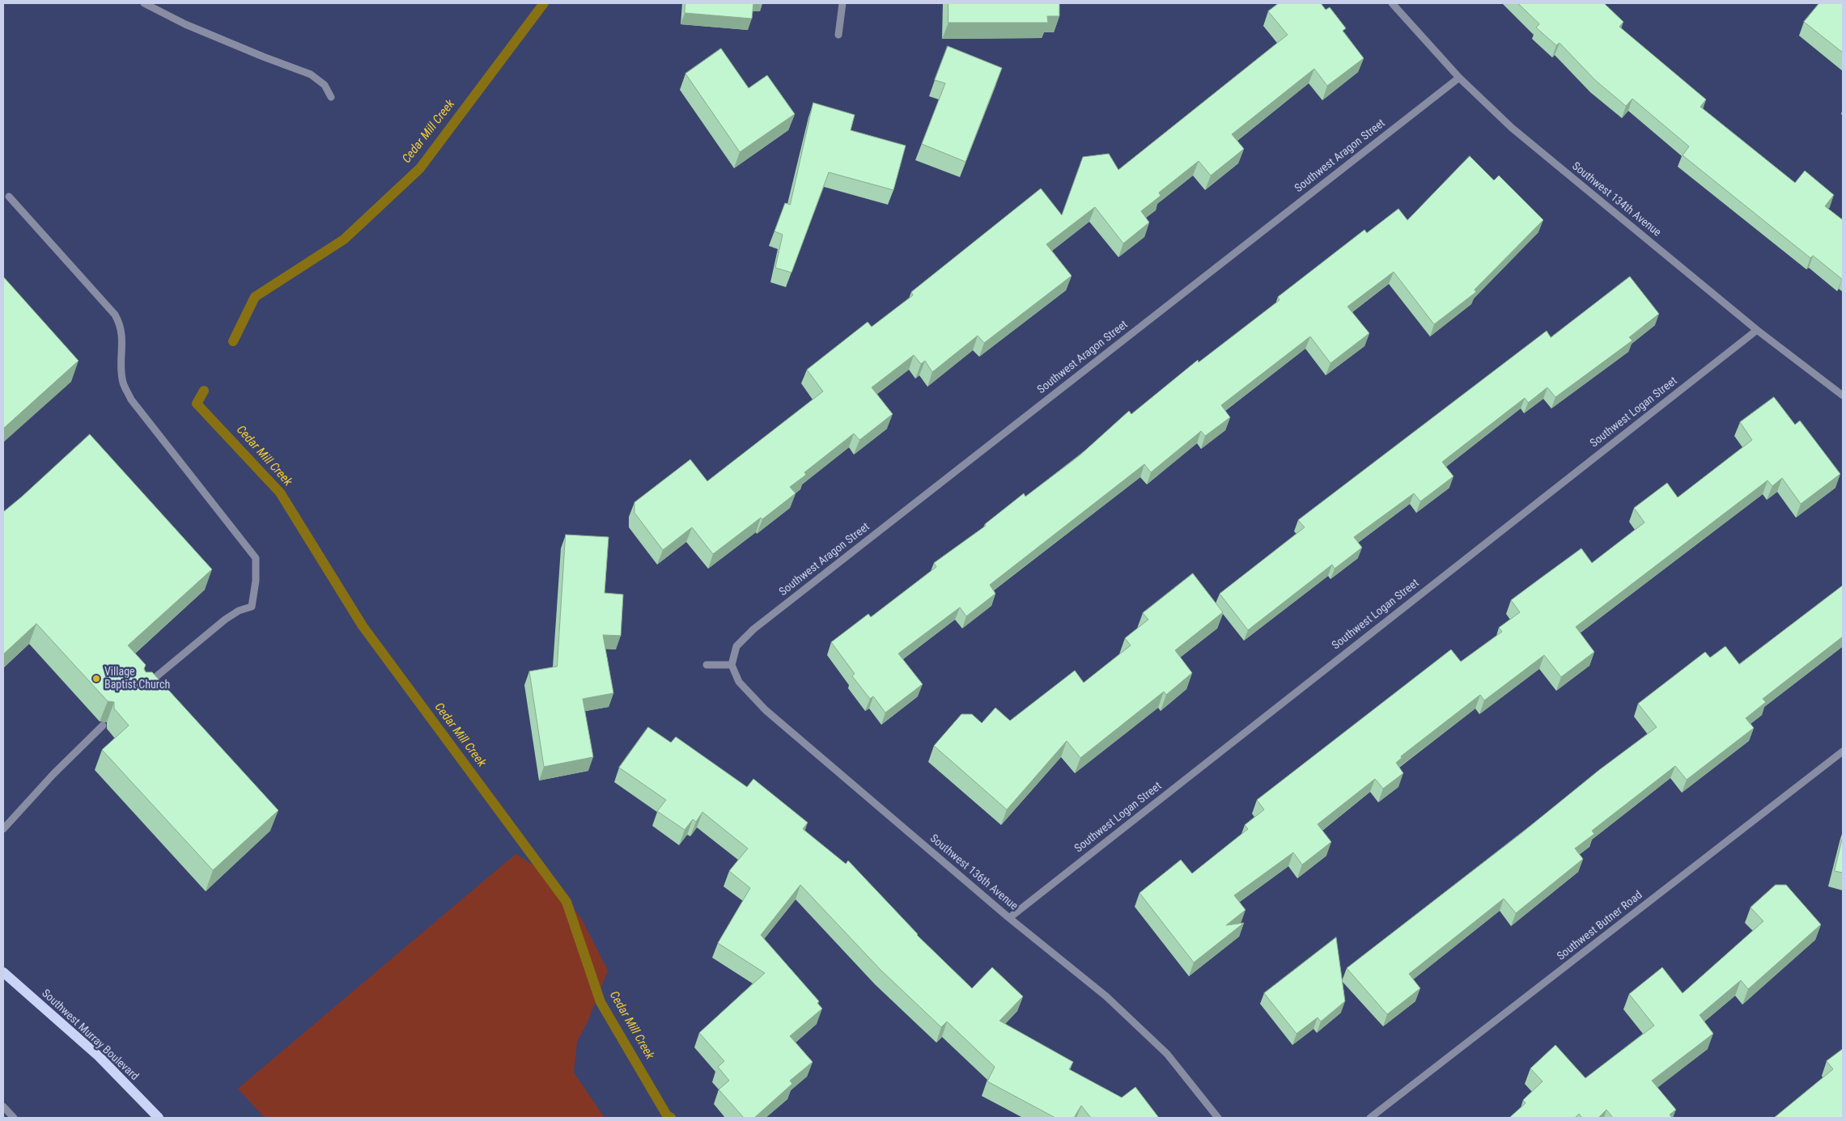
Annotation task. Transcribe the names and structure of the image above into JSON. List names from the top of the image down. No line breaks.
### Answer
{"streets":{"main road":["Southwest Murray Boulevard"],"street":["Southwest Aragon Street","Southwest 134th Avenue","Southwest Logan Street","Southwest 136th Avenue","Southwest Butner Road"]},"crossings":[["Southwest Aragon Street","Southwest 134th Avenue"],["Southwest Aragon Street","Southwest 136th Avenue"],["Southwest 134th Avenue","Southwest Logan Street"],["Southwest Logan Street","Southwest 136th Avenue"]],"water":["Cedar Mill Creek"],"places":["Village Baptist Church"]}
